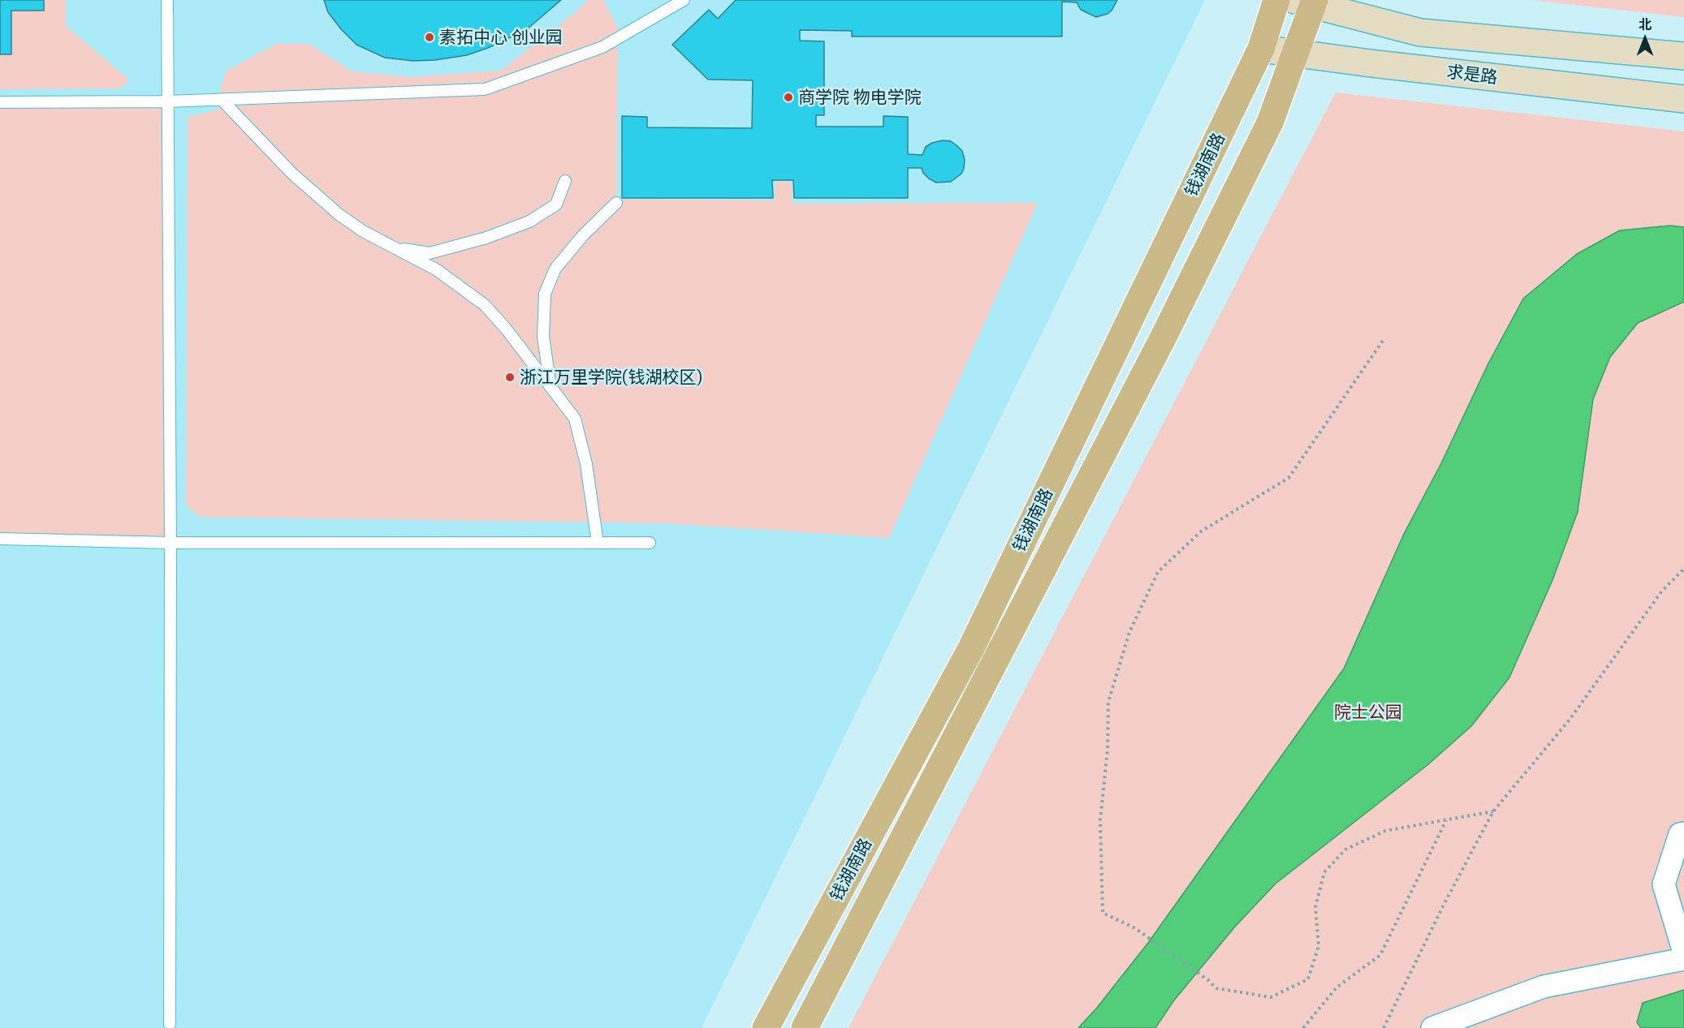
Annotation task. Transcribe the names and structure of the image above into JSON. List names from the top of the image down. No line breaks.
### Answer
{"streets":{"main road":["钱湖南路"],"street":["求是路"]},"crossings":[["求是路","钱湖南路"]],"parks":["院士公园"],"places":["素拓中心 创业园","商学院 物电学院","浙江万里学院(钱湖校区)"],"north":"top"}
